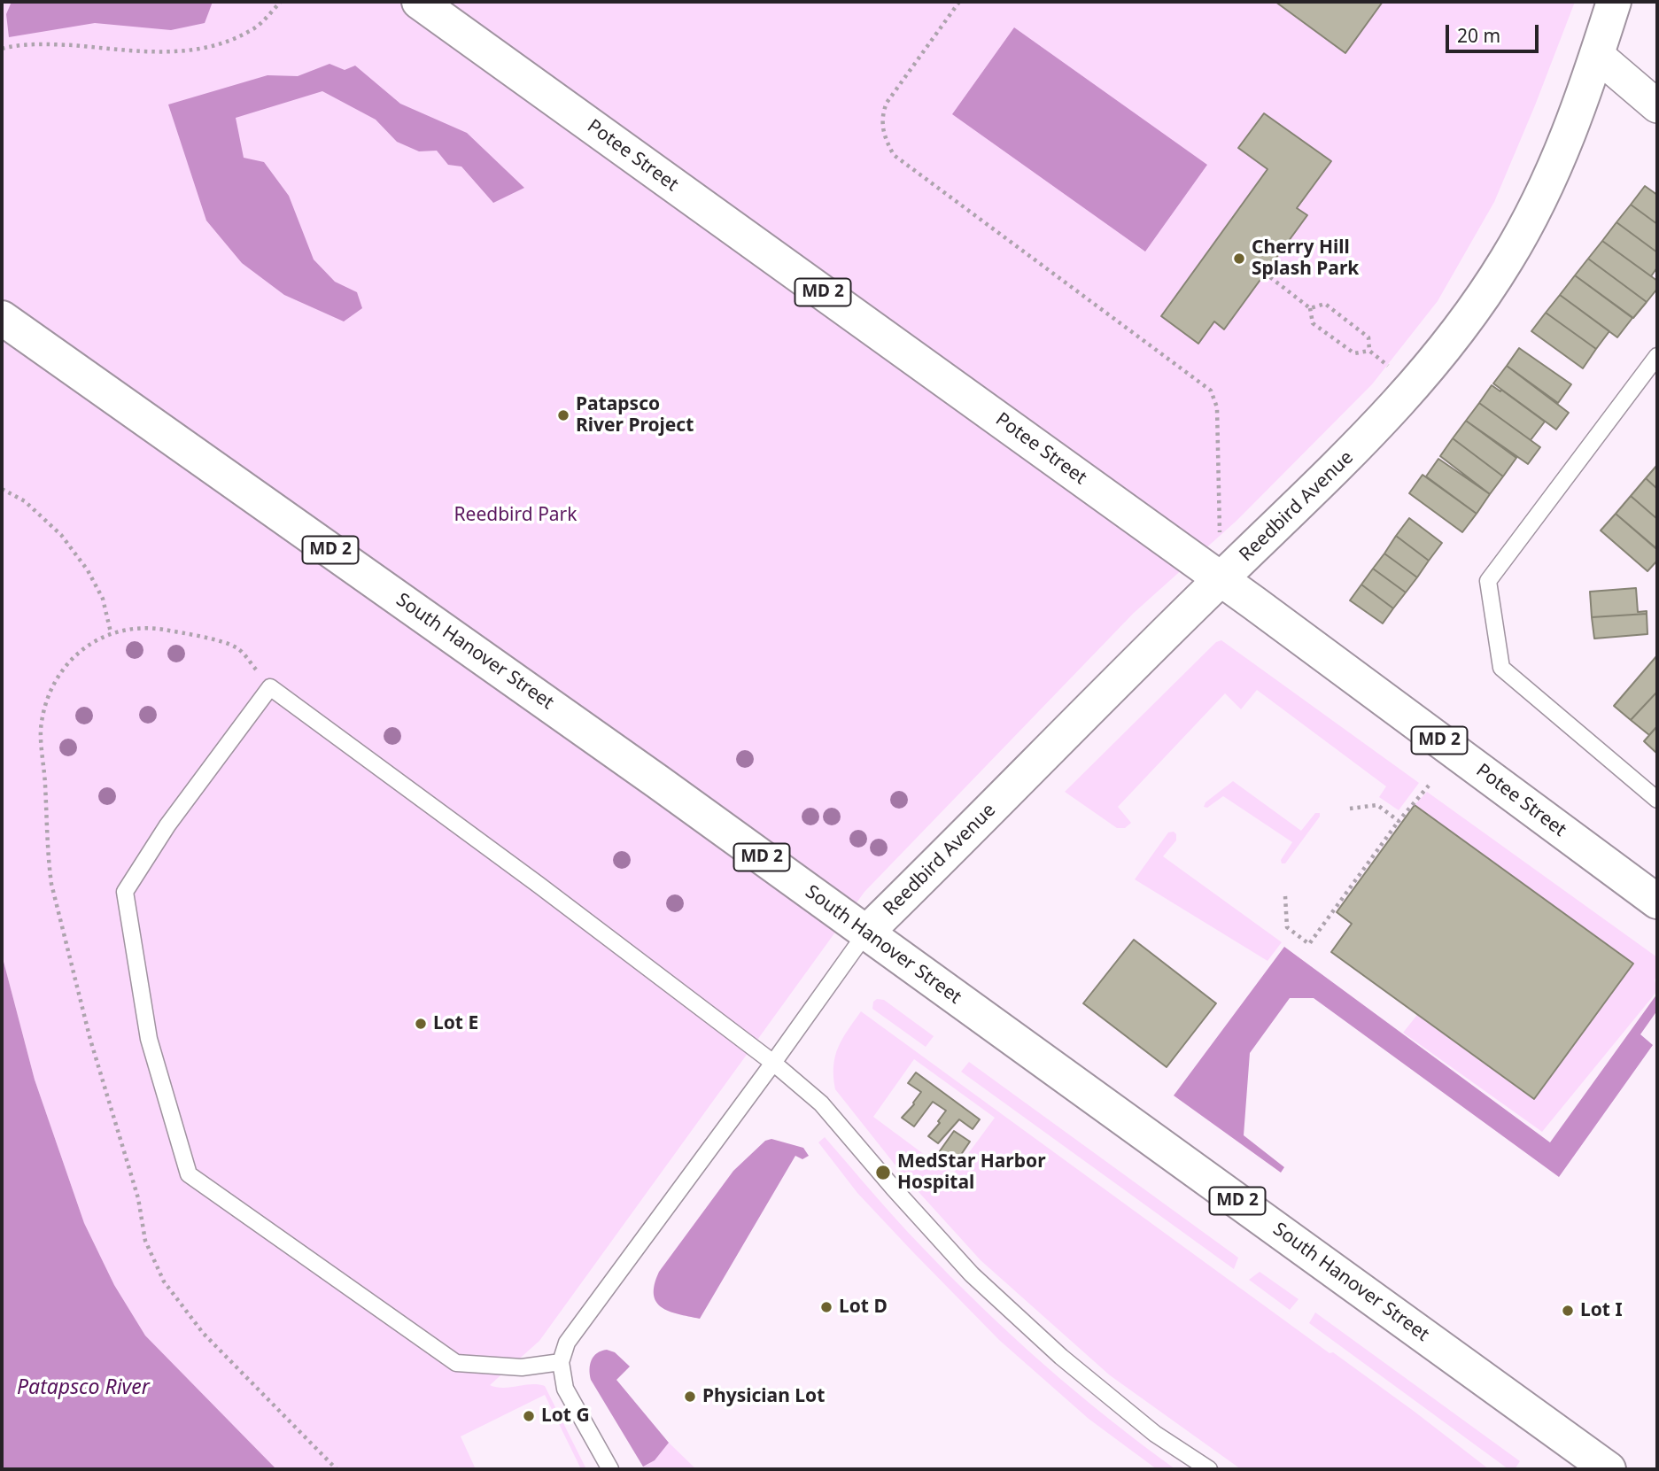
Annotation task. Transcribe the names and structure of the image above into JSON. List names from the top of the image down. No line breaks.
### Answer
{"streets":{"main road":["Potee Street","MD 2","Reedbird Avenue","South Hanover Street"]},"crossings":[["Potee Street","Reedbird Avenue"],["Reedbird Avenue","South Hanover Street"]],"water":["Patapsco River"],"parks":["Reedbird Park"],"places":["Cherry Hill Splash Park","Patapsco River Project","Lot E","MedStar Harbor Hospital","Lot D","Lot I","Physician Lot","Lot G"],"scale_bar":"20 m"}
